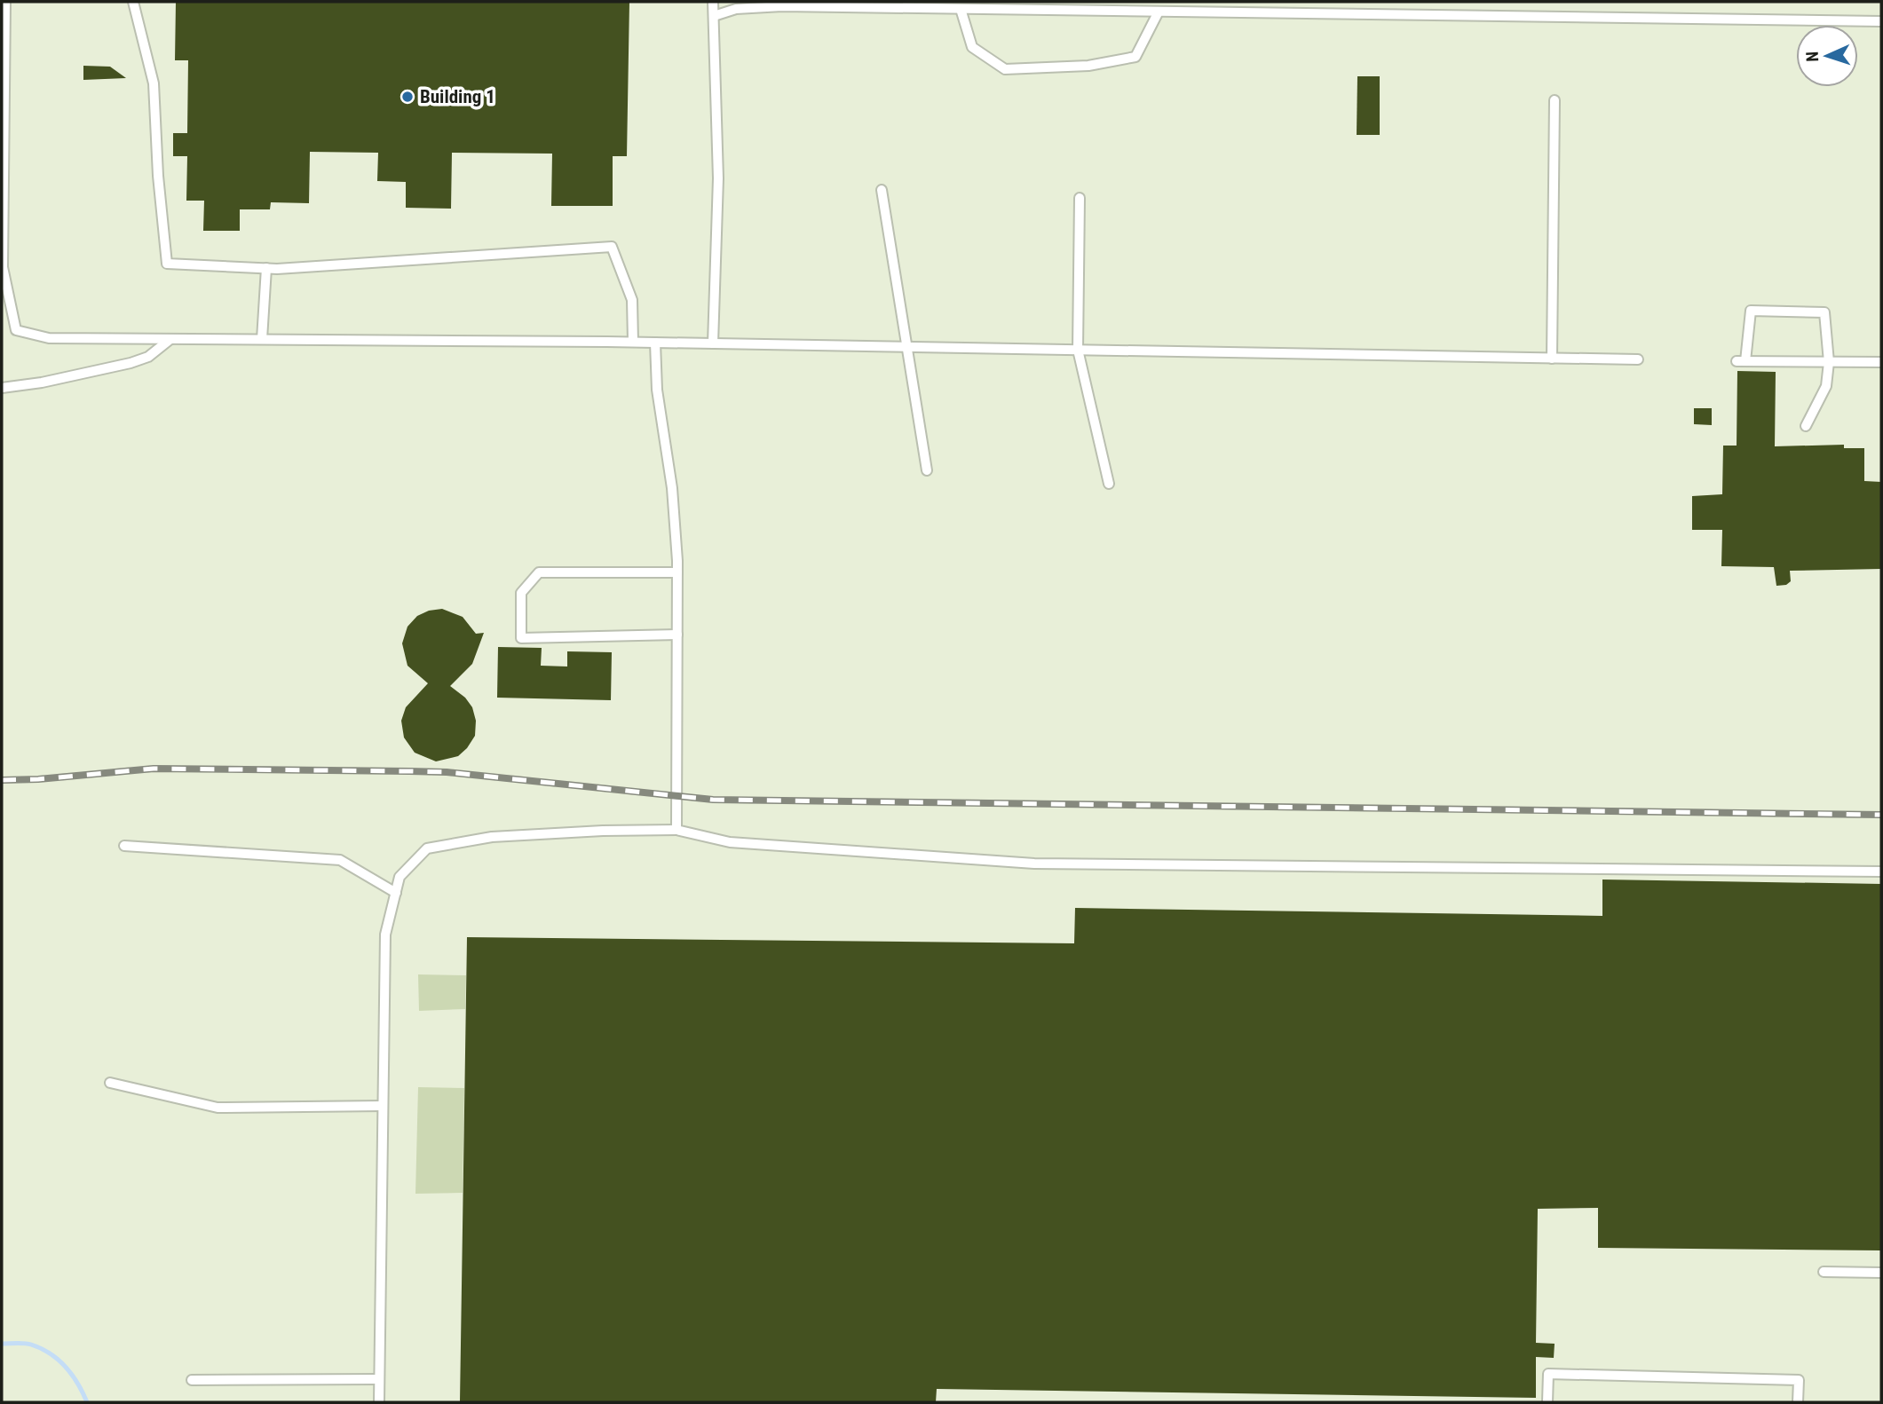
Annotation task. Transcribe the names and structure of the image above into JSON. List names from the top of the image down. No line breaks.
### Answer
{"places":["Building 1"],"north":"left"}
